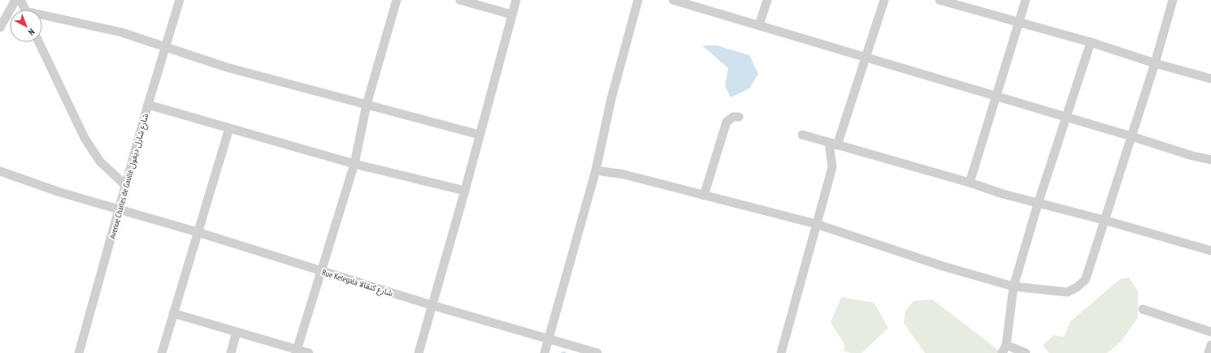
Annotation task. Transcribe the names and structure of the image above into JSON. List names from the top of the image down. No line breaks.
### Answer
{"streets":{"street":["Avenue Charles de Gaulle شارع شارل ديغول","Rue Ketegala شارع كتقالا"]},"crossings":[["Avenue Charles de Gaulle شارع شارل ديغول","Rue Ketegala شارع كتقالا"]],"north":"bottom right"}
